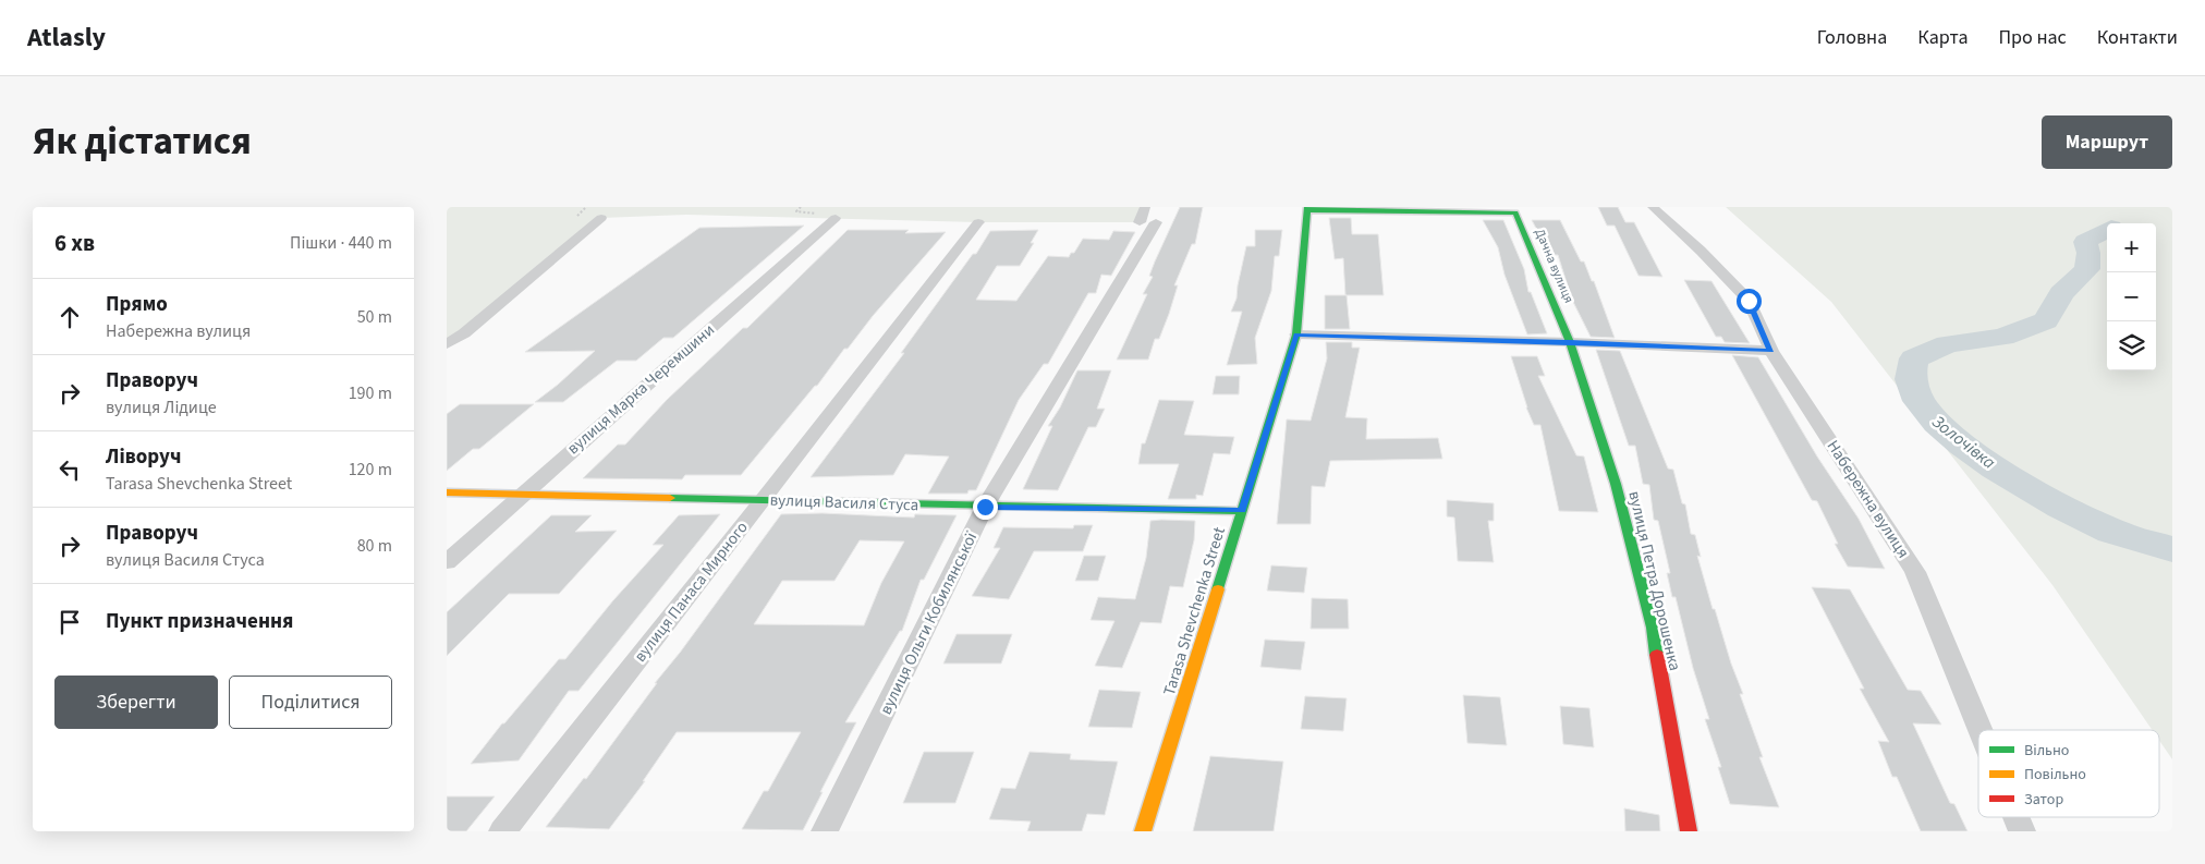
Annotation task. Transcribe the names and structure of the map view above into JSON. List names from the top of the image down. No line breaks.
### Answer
{"streets":{"street":["Дачна вулиця","вулиця Марка Черемшини","Набережна вулиця","вулиця Василя Стуса","вулиця Петра Дорошенка","вулиця Панаса Мирного","Tarasa Shevchenka Street","вулиця Ольги Кобилянської"]},"crossings":[["Дачна вулиця","вулиця Петра Дорошенка"],["Дачна вулиця","Tarasa Shevchenka Street"],["вулиця Марка Черемшини","вулиця Василя Стуса"],["вулиця Василя Стуса","вулиця Панаса Мирного"],["вулиця Василя Стуса","Tarasa Shevchenka Street"],["вулиця Василя Стуса","вулиця Ольги Кобилянської"]],"water":["Золочівка"],"legend":["Вільно","Повільно","Затор"],"page":{"header":"Atlasly","nav":["Головна","Карта","Про нас","Контакти"],"title":"Як дістатися","buttons":["Маршрут",["Зберегти","Поділитися"]],"heading":["6 хв","Пішки · 440 m"],"map_buttons":["+","−"],"list":[["Прямо","Набережна вулиця","50 m"],["Праворуч","вулиця Лідице","190 m"],["Ліворуч","Tarasa Shevchenka Street","120 m"],["Праворуч","вулиця Василя Стуса","80 m"],"Пункт призначення"]}}
